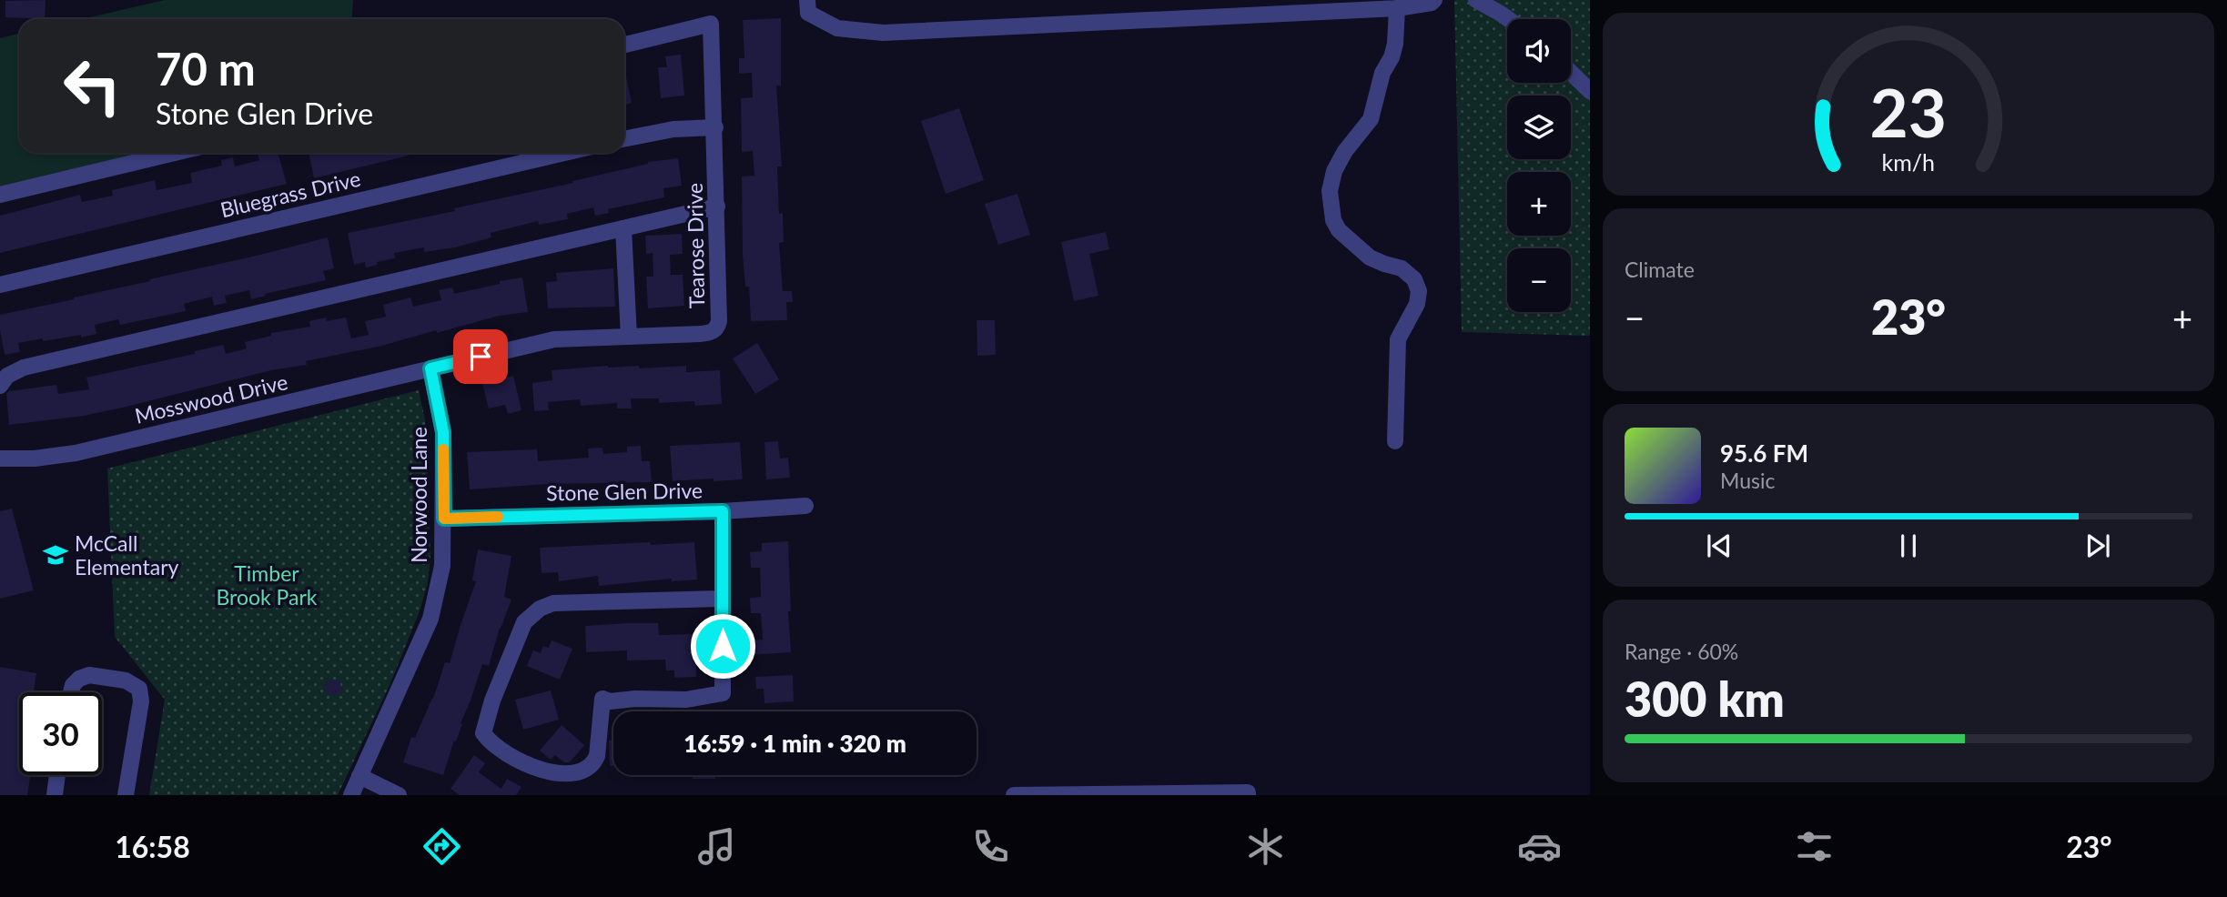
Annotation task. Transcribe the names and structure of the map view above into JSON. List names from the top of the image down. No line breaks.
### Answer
{"streets":{"street":["Bluegrass Drive","Tearose Drive","Mosswood Drive","Stone Glen Drive","Norwood Lane"]},"crossings":[["Tearose Drive","Mosswood Drive"],["Tearose Drive","Norwood Lane"],["Mosswood Drive","Norwood Lane"],["Stone Glen Drive","Norwood Lane"]],"parks":["Timber Brook Park"],"places":{"school or university":["McCall Elementary"]},"page":{"map_buttons":["+","−"],"turn":["70 m","Stone Glen Drive"],"tile":["Climate",["Range · 60%","300 km"]],"heat":["−","23°","+"],"song":["95.6 FM","Music"],"limit":"30","trip":"16:59 · 1 min · 320 m","tabs":["16:58","23°"],"gauge":["23","km/h"]}}
